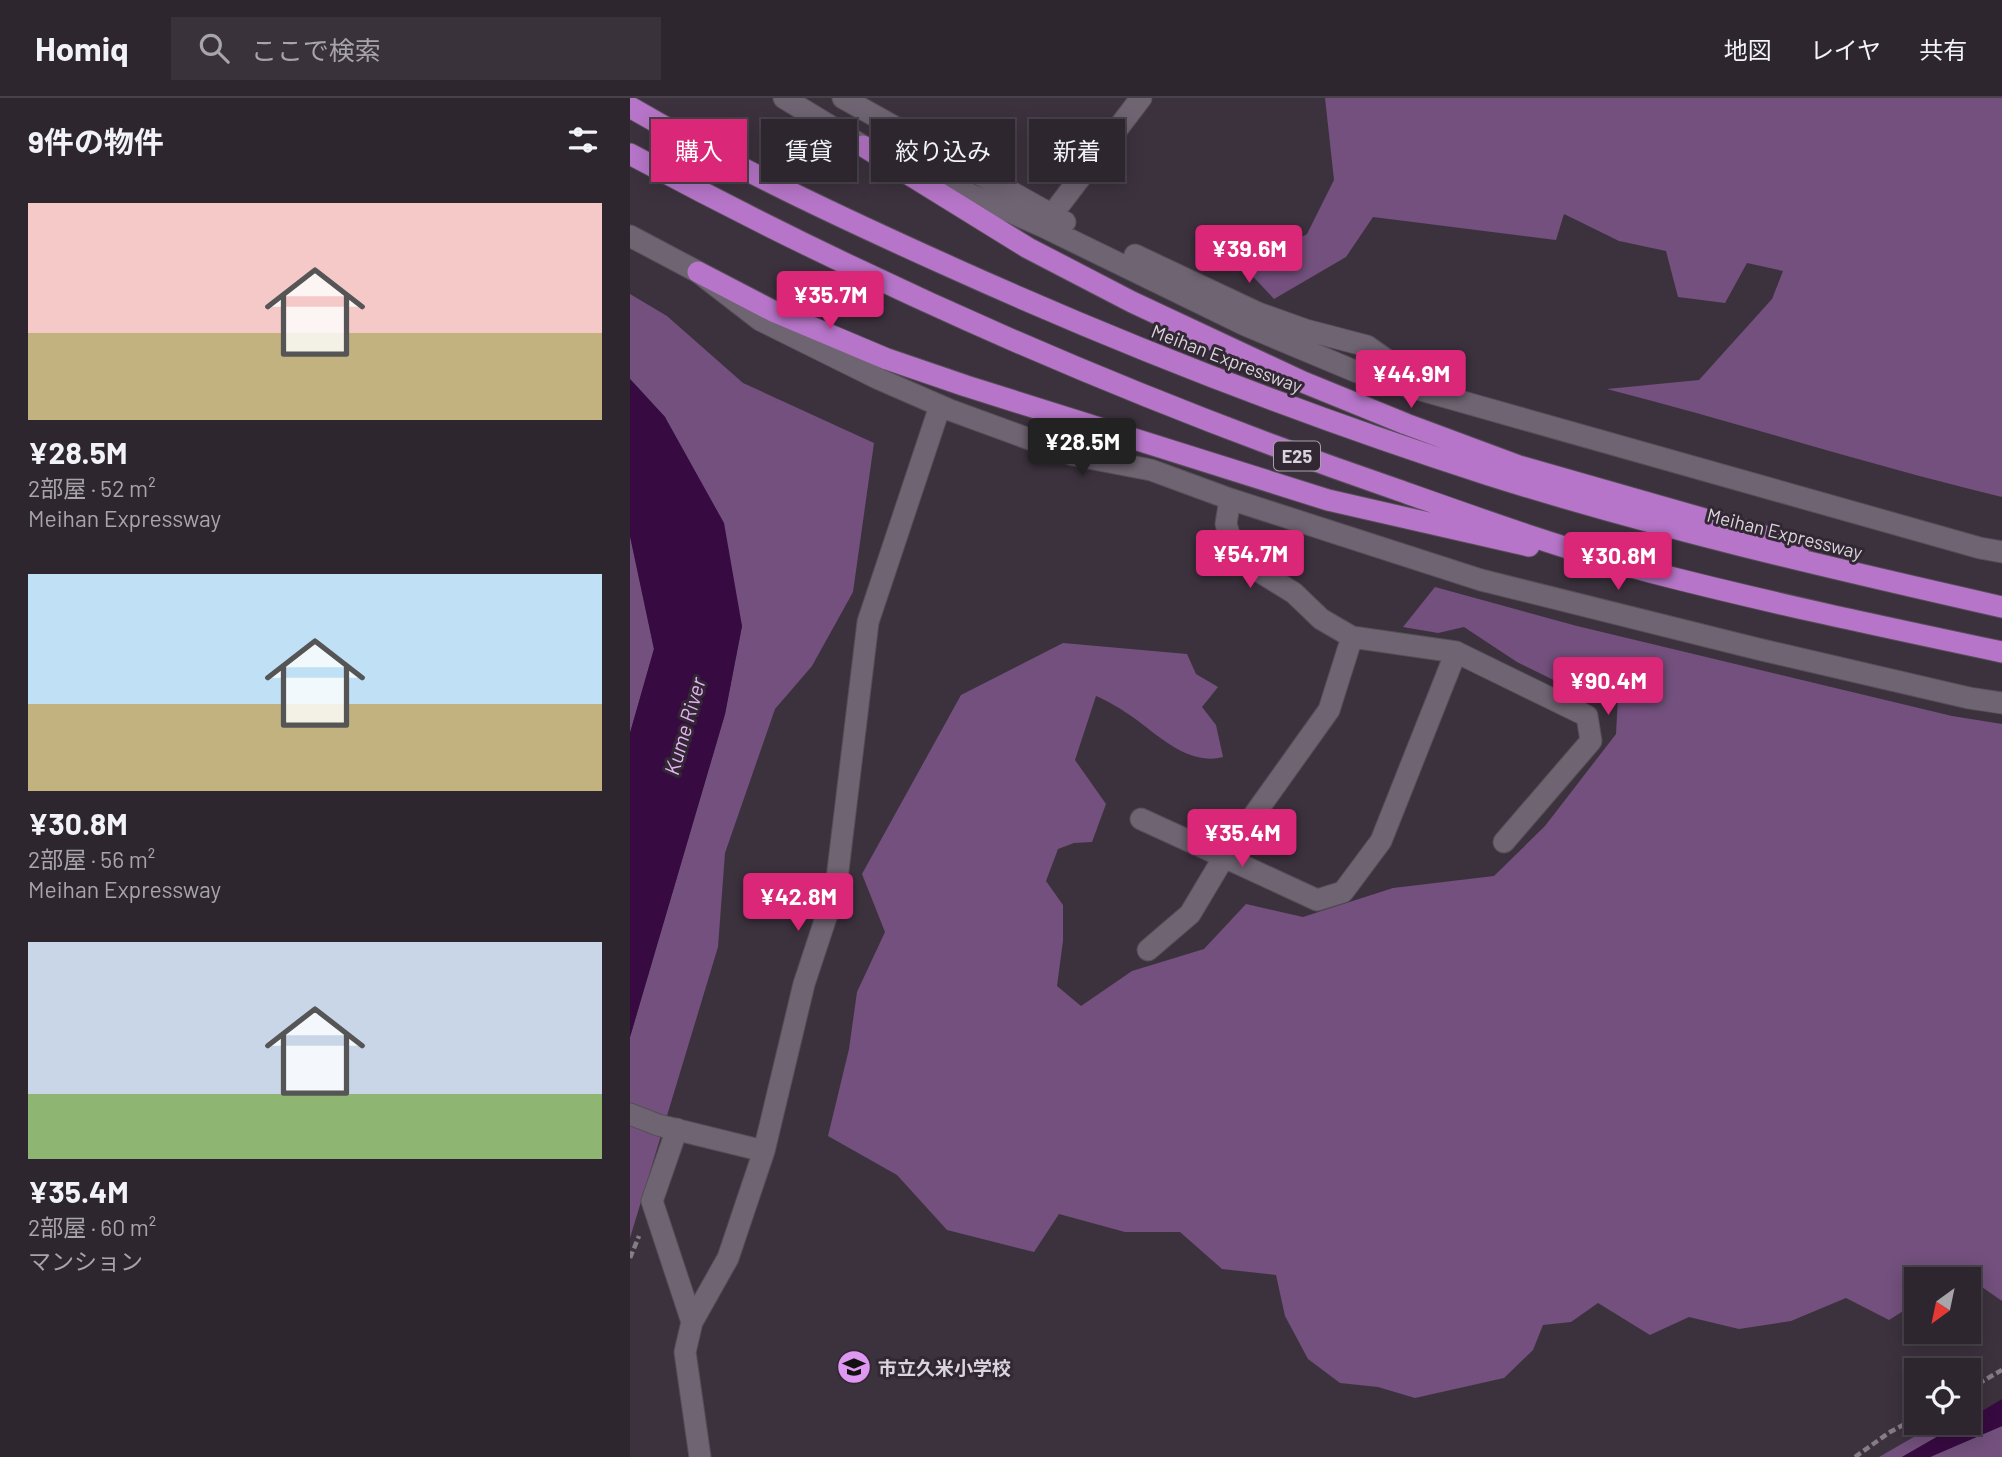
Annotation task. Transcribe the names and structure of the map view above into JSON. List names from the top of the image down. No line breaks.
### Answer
{"streets":{"highway":["Meihan Expressway","E25"]},"water":["Kume River"],"places":{"school or university":["市立久米小学校"]},"north":"bottom left","page":{"header":"Homiq","search":"ここで検索","nav":["地図","レイヤ","共有"],"heading":"9件の物件","chip":["購入","賃貸","絞り込み","新着"],"list":[{"name":"¥28.5M","note":"2部屋 · 52 m² · Meihan Expressway"},{"name":"¥30.8M","note":"2部屋 · 56 m² · Meihan Expressway"},{"name":"¥35.4M","note":"2部屋 · 60 m² · マンション"}],"price":["¥39.6M","¥35.7M","¥44.9M","¥28.5M","¥54.7M","¥30.8M","¥90.4M","¥35.4M","¥42.8M"]}}
